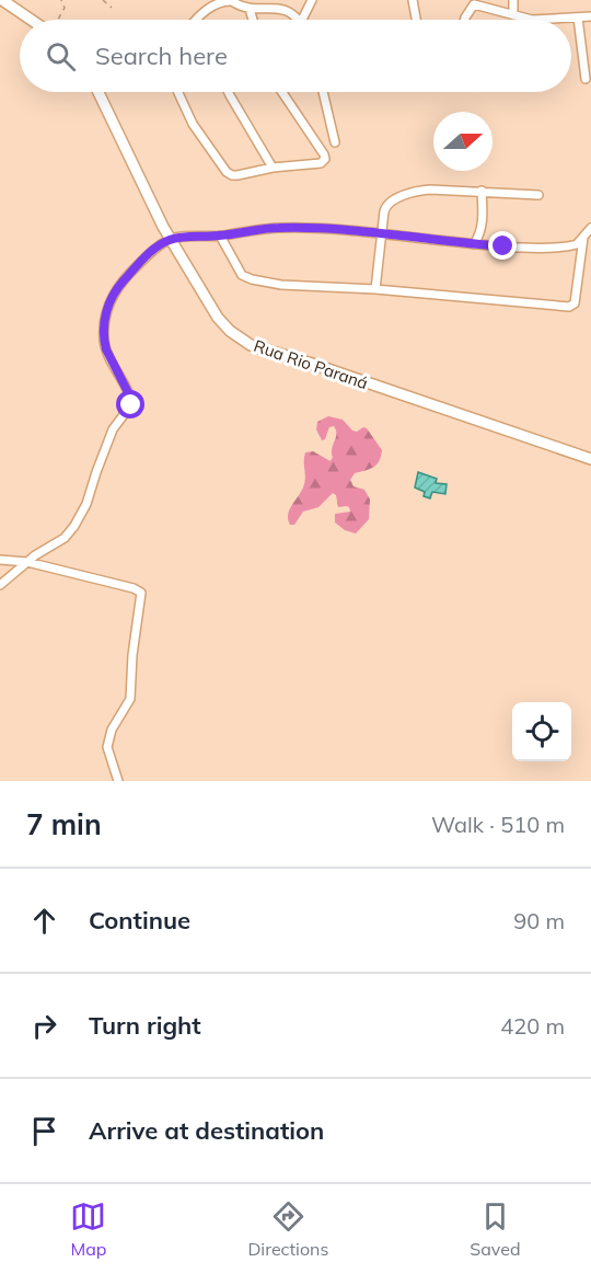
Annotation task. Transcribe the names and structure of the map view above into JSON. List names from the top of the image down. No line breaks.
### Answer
{"streets":{"street":["Rua Rio Paraná"]},"north":"right","page":{"search":"Search here","heading":["7 min","Walk · 510 m"],"list":[["Continue","90 m"],["Turn right","420 m"],"Arrive at destination"],"nav":["Map","Directions","Saved"]}}
